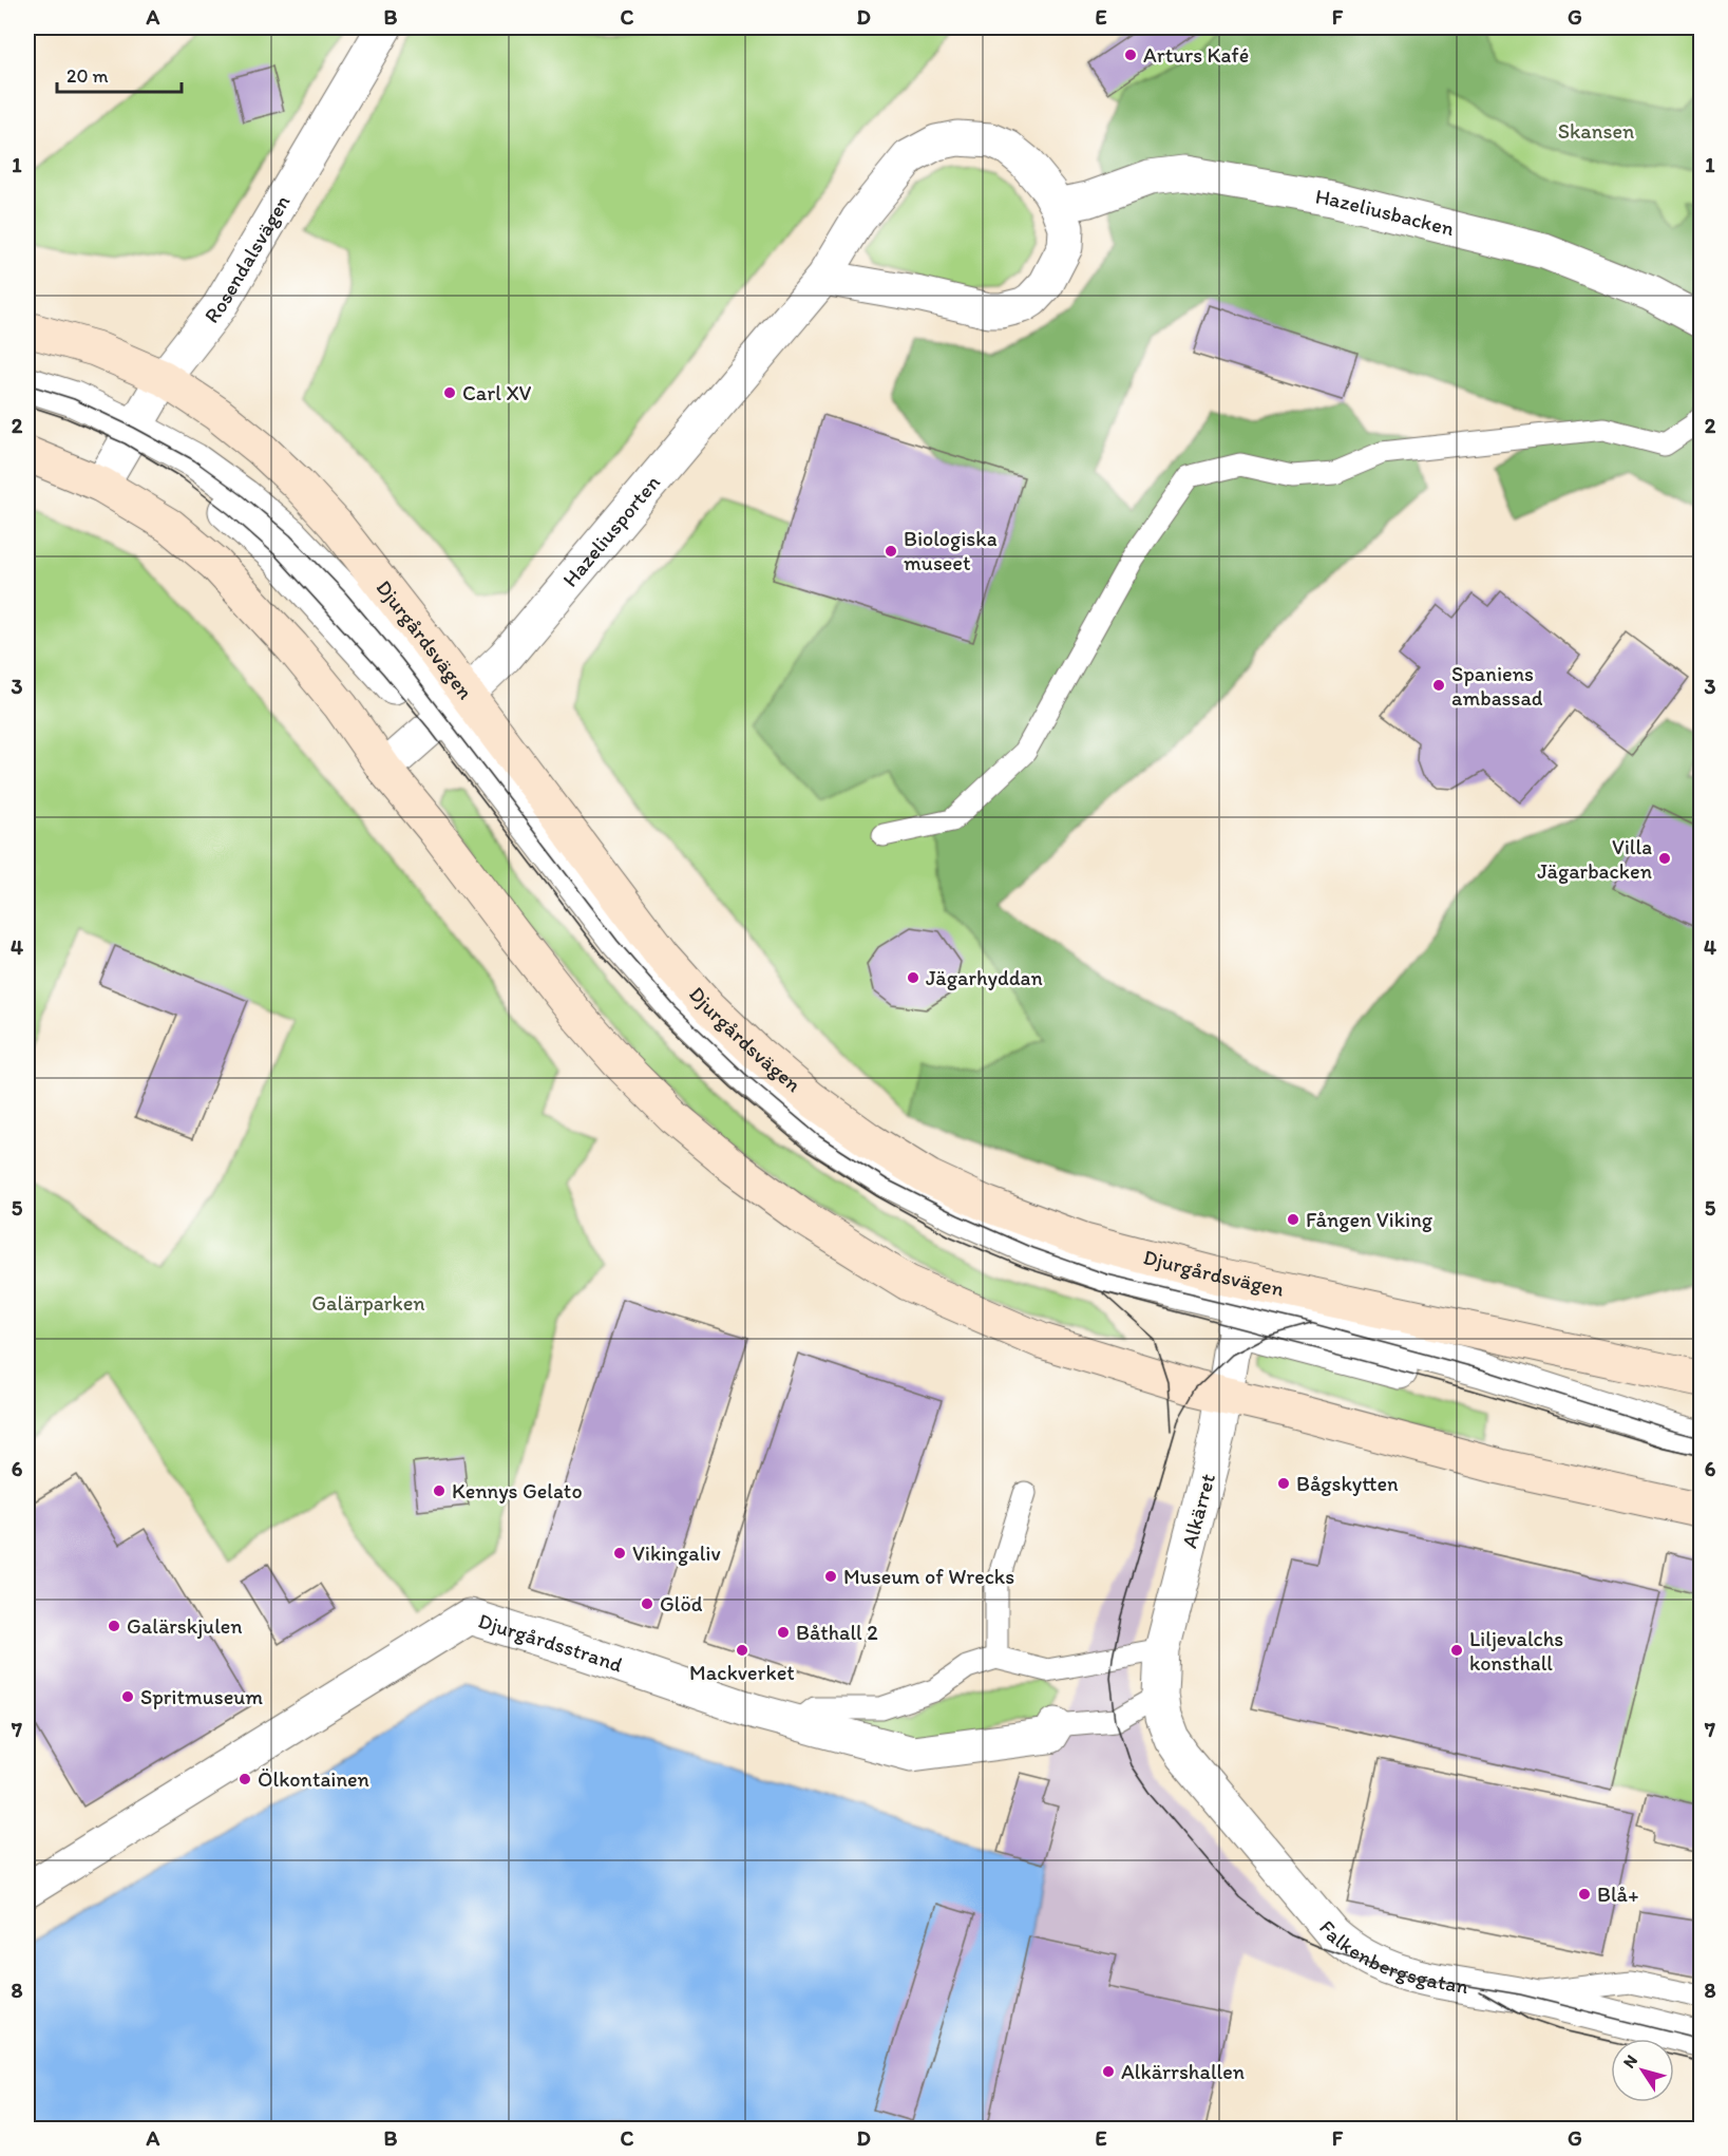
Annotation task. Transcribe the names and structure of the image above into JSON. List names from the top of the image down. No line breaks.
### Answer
{"streets":{"street":["Hazeliusbacken","Rosendalsvägen","Hazeliusporten","Djurgårdsvägen","Alkärret","Djurgårdsstrand","Falkenbergsgatan"]},"crossings":[["Hazeliusbacken","Hazeliusporten"],["Rosendalsvägen","Djurgårdsvägen"],["Hazeliusporten","Djurgårdsvägen"],["Djurgårdsvägen","Alkärret"],["Alkärret","Falkenbergsgatan"]],"parks":["Skansen","Galärparken"],"places":["Arturs Kafé","Carl XV","Biologiska museet","Spaniens ambassad","Villa Jägarbacken","Jägarhyddan","Fången Viking","Bågskytten","Kennys Gelato","Vikingaliv","Museum of Wrecks","Glöd","Galärskjulen","Båthall 2","Mackverket","Liljevalchs konsthall","Spritmuseum","Ölkontainen","Blå+","Alkärrshallen"],"scale_bar":"20 m","north":"top left","grid":{"columns":["A","B","C","D","E","F","G"],"rows":["1","2","3","4","5","6","7","8"]}}
